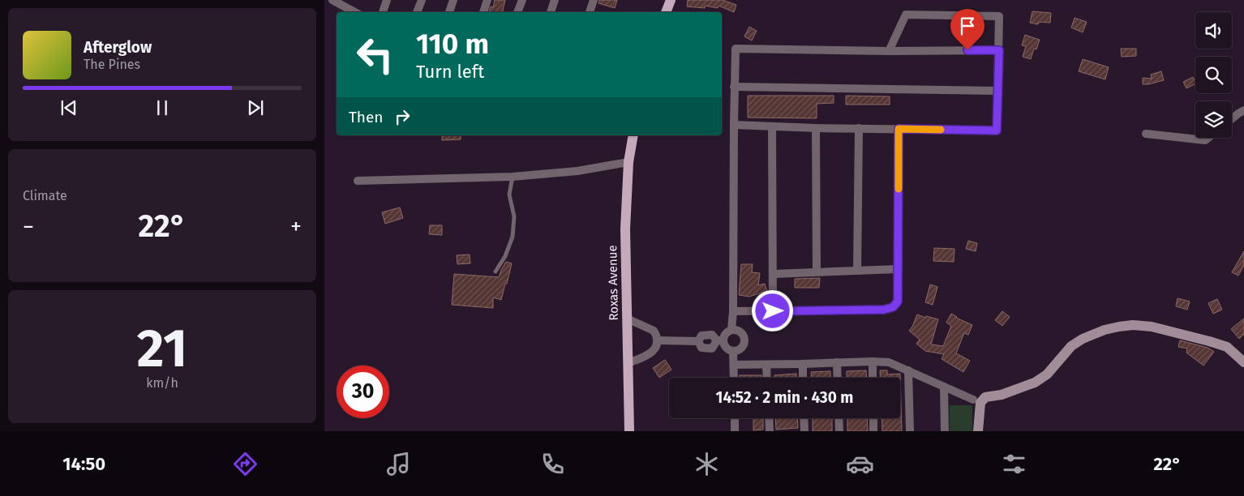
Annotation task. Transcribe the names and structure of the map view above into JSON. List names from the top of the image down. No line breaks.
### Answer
{"streets":{"main road":["Roxas Avenue"]},"page":{"turn":["110 m","Turn left"],"song":["Afterglow","The Pines"],"then":"Then","tile":["Climate",["21","km/h"]],"heat":["−","22°","+"],"limit":"30","trip":"14:52 · 2 min · 430 m","tabs":["14:50","22°"]}}
